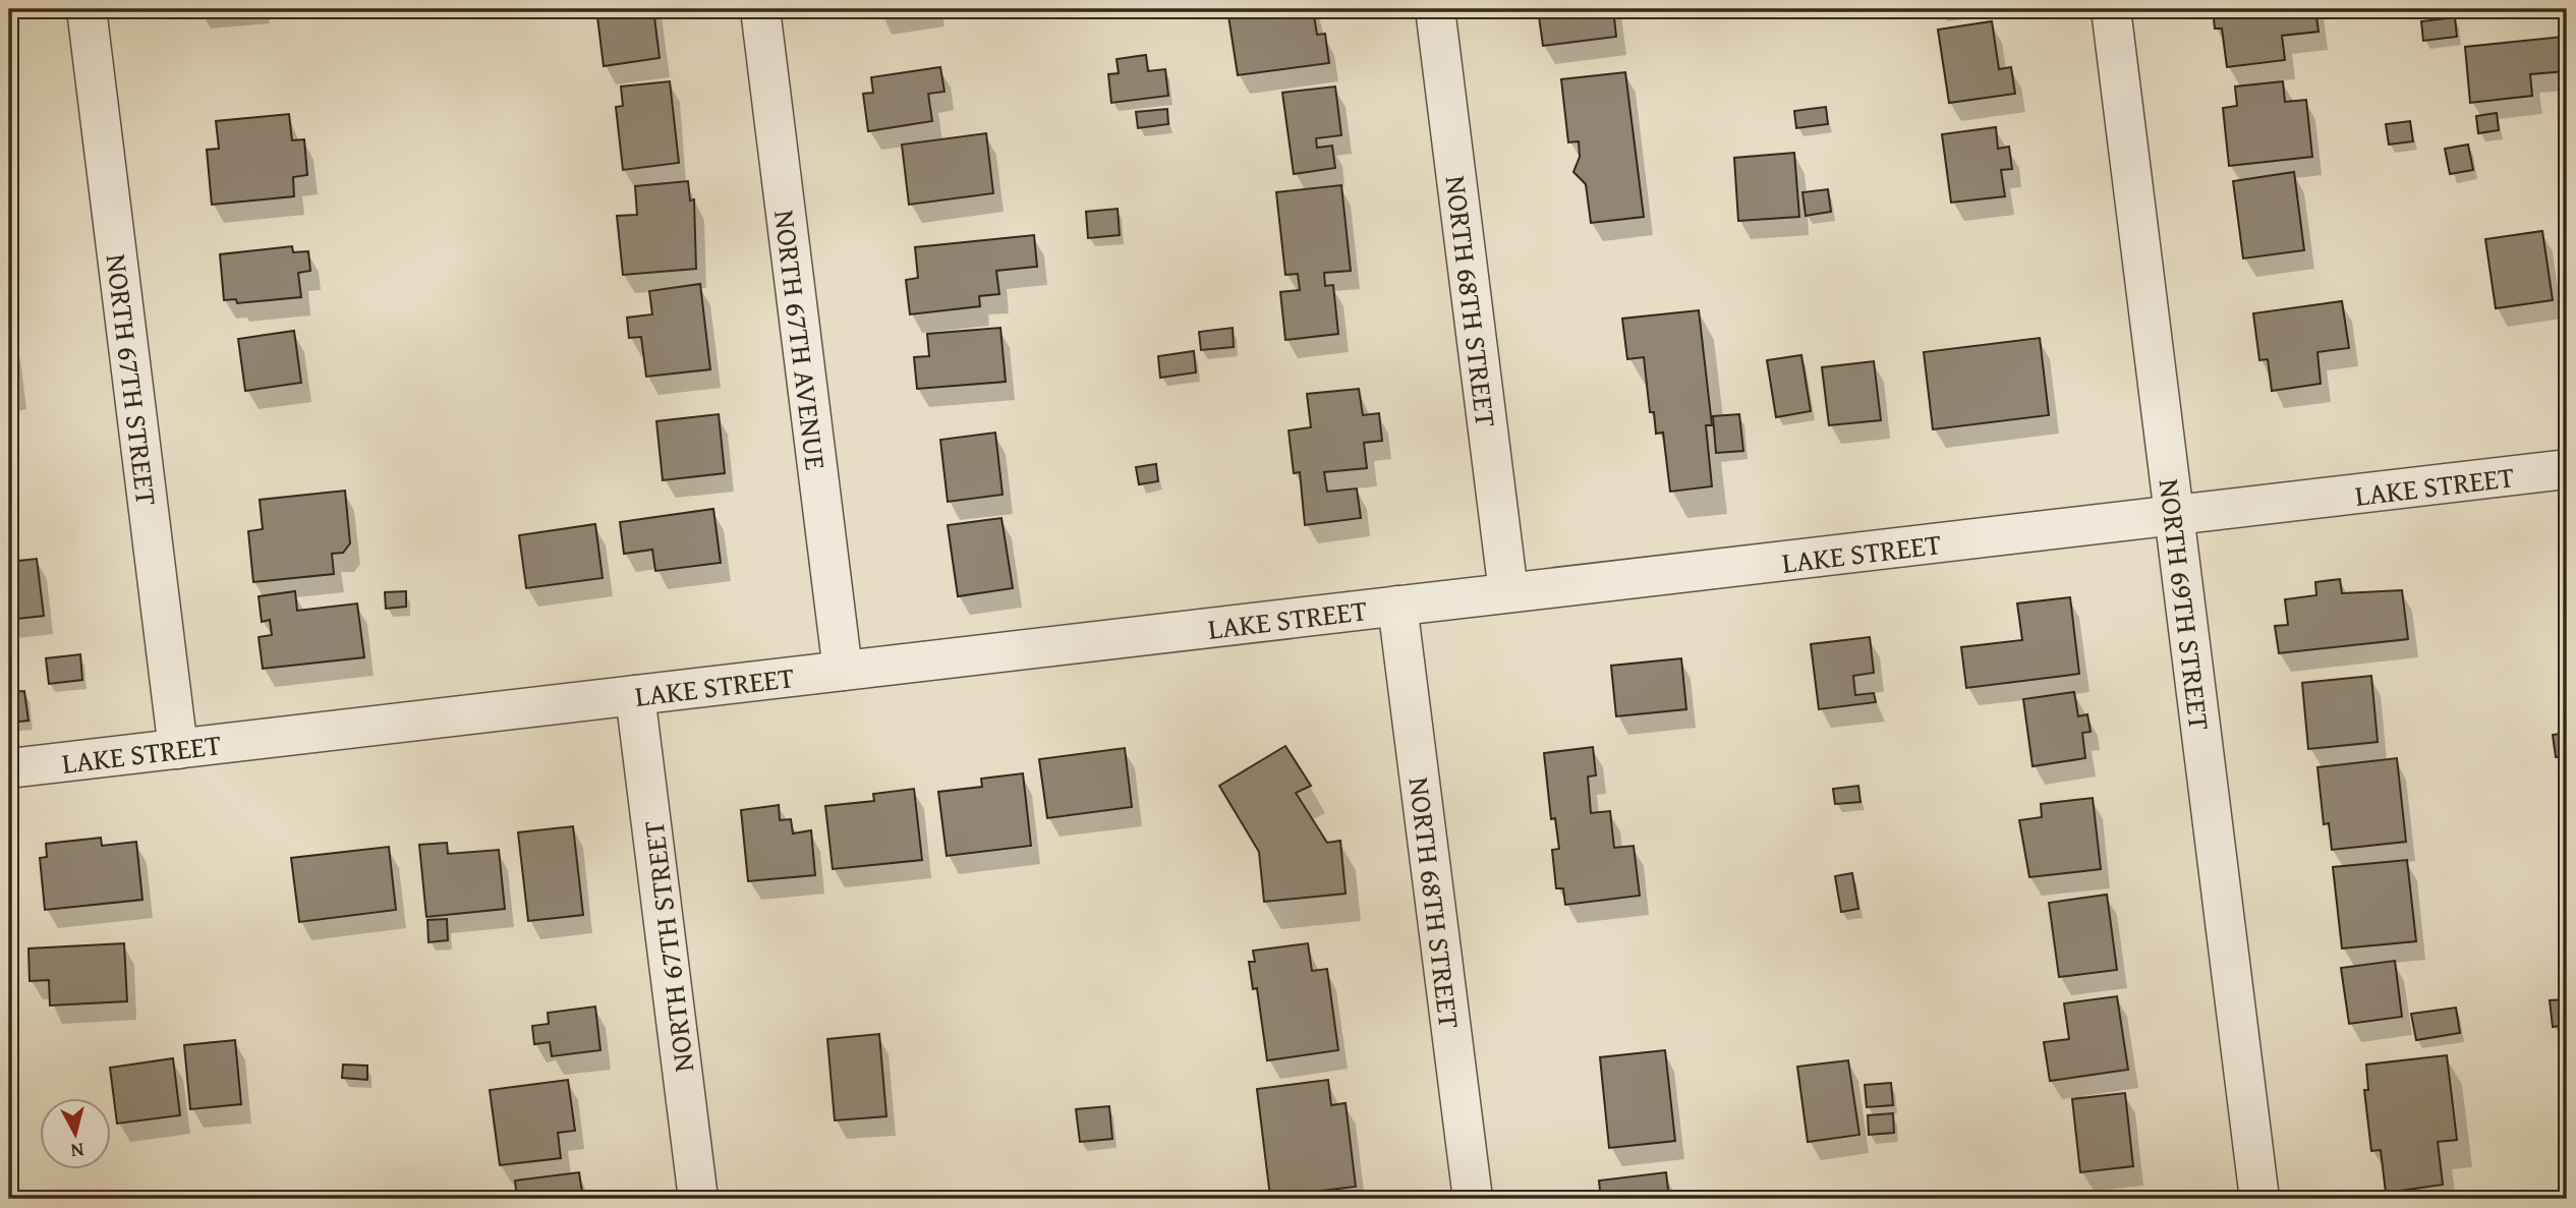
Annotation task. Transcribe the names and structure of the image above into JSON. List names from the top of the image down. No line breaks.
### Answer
{"streets":{"street":["NORTH 68TH STREET","NORTH 67TH AVENUE","NORTH 67TH STREET","LAKE STREET","NORTH 69TH STREET"]},"crossings":[["NORTH 68TH STREET","LAKE STREET"],["NORTH 67TH AVENUE","LAKE STREET"],["NORTH 67TH STREET","LAKE STREET"],["LAKE STREET","NORTH 69TH STREET"]],"north":"bottom"}
